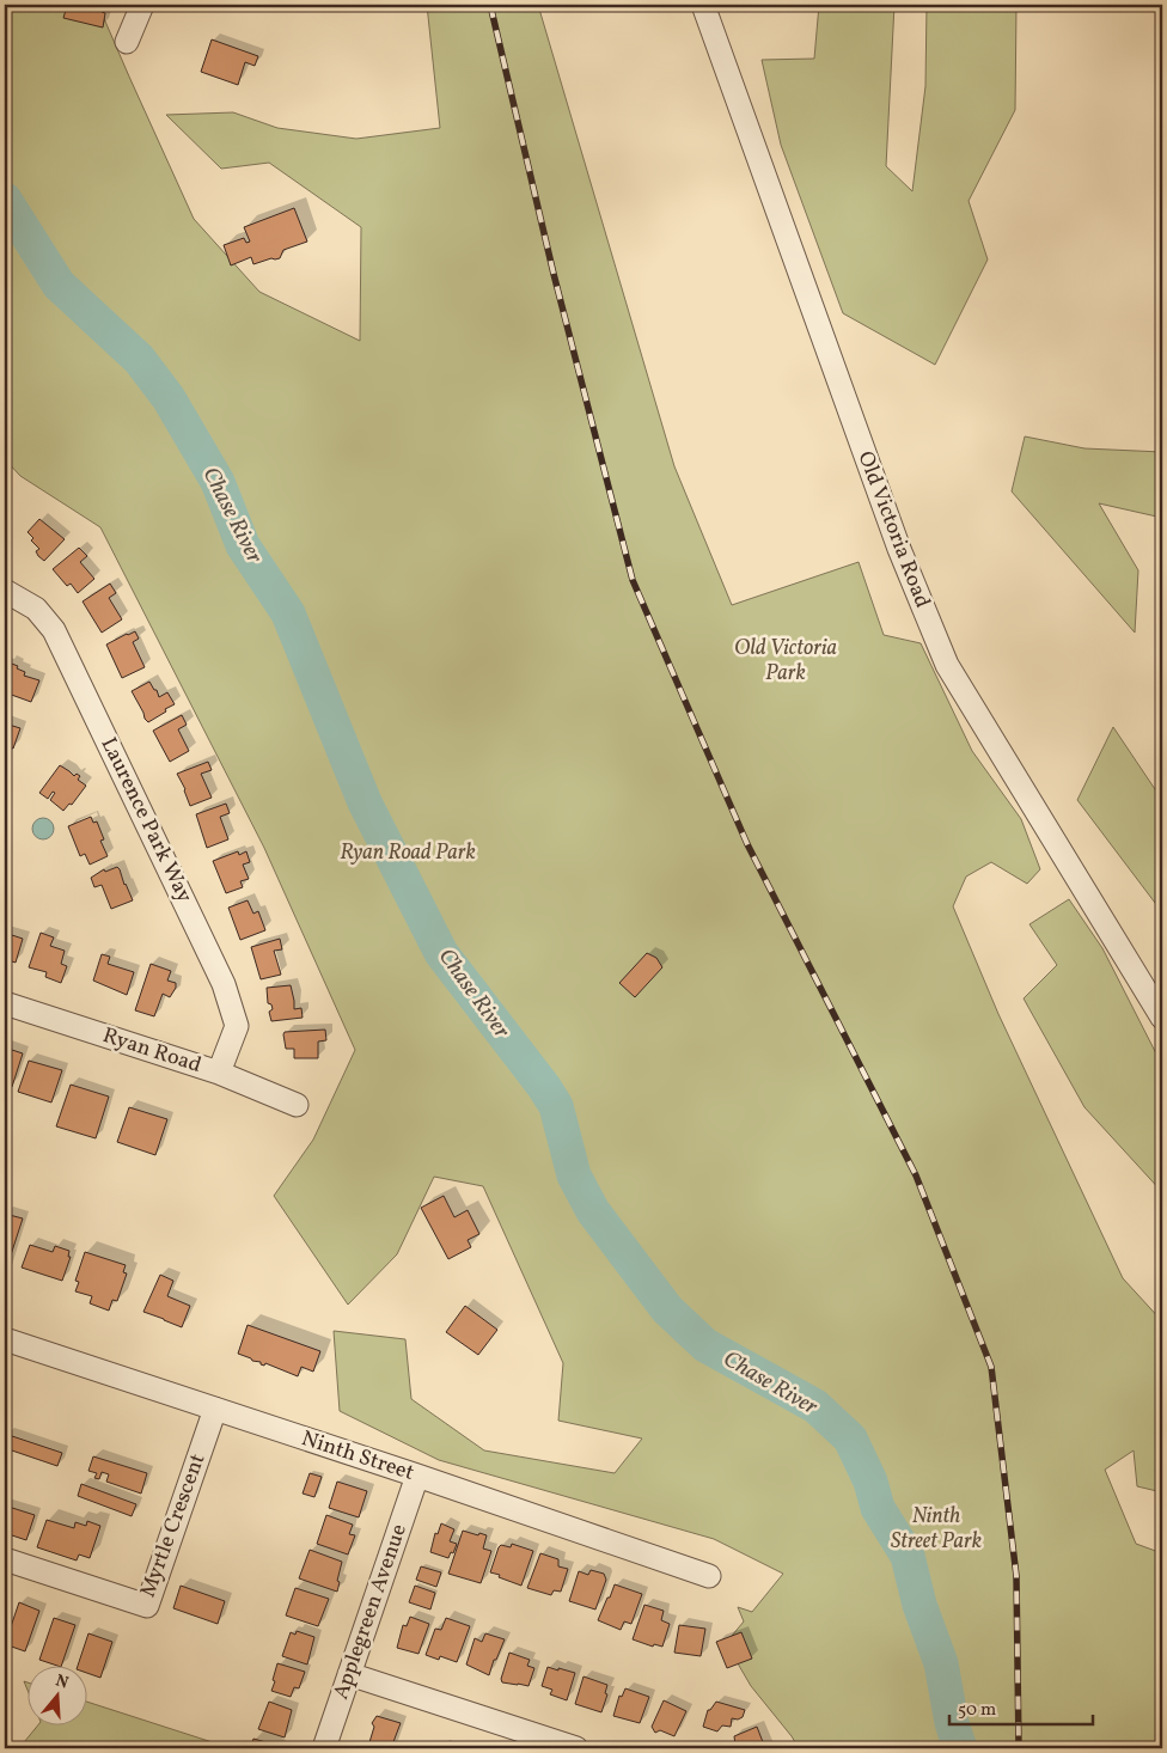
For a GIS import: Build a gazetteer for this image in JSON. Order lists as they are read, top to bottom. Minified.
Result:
{"streets":{"street":["Old Victoria Road","Laurence Park Way","Ryan Road","Ninth Street","Myrtle Crescent","Applegreen Avenue"]},"crossings":[["Laurence Park Way","Ryan Road"],["Ninth Street","Myrtle Crescent"],["Ninth Street","Applegreen Avenue"]],"water":["Chase River"],"parks":["Old Victoria Park","Ryan Road Park","Ninth Street Park"],"scale_bar":"50 m","north":"top"}
